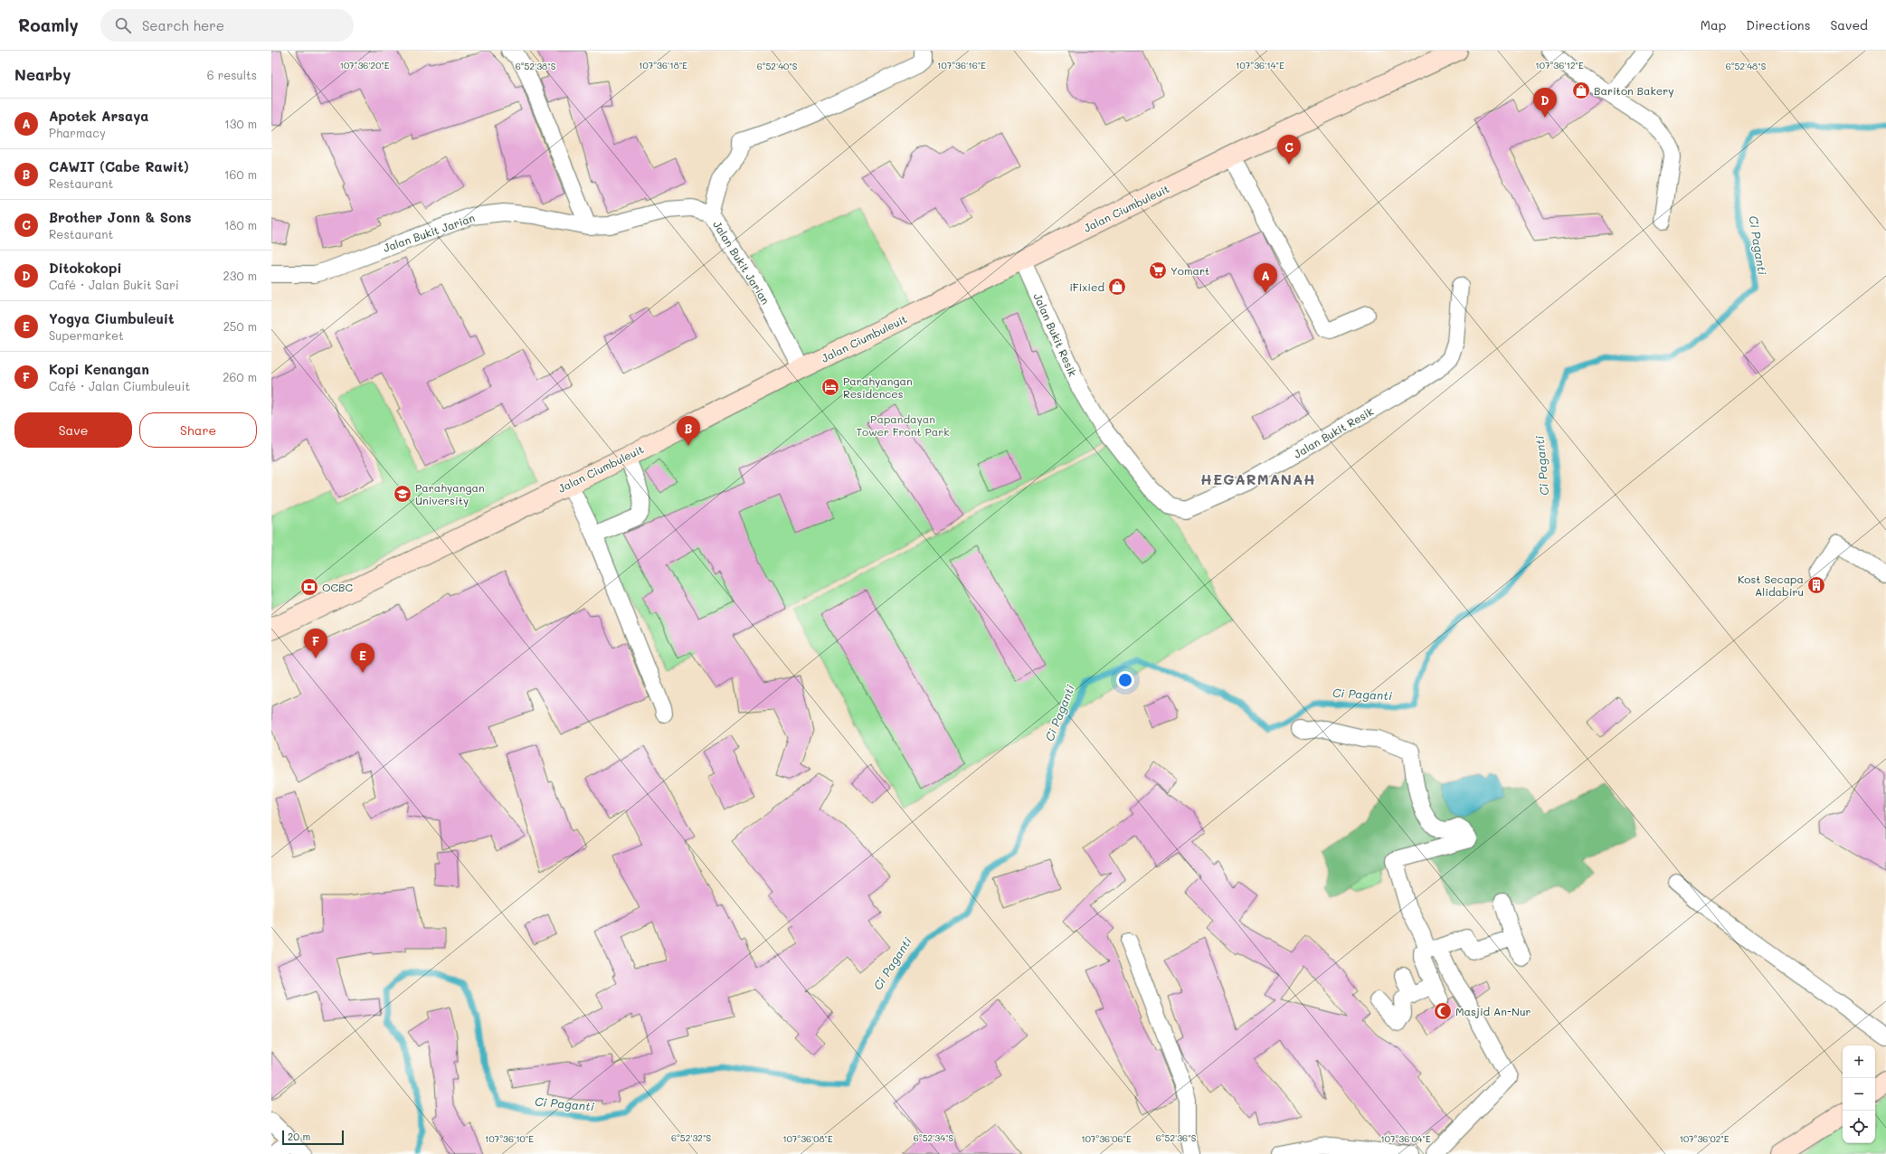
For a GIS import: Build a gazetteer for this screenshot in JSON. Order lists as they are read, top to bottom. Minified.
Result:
{"streets":{"main road":["Jalan Ciumbuleuit"],"street":["Jalan Bukit Jarian","Jalan Bukit Resik"]},"crossings":[["Jalan Ciumbuleuit","Jalan Bukit Jarian"],["Jalan Ciumbuleuit","Jalan Bukit Resik"]],"districts":["HEGARMANAH"],"water":["Ci Paganti"],"parks":["Papandayan Tower Front Park"],"places":{"shop":["Bariton Bakery","iFixied"],"supermarket":["Yomart"],"hotel":["Parahyangan Residences"],"school or university":["Parahyangan University"],"building":["Kost Secapa Alidabiru"],"bank":["OCBC"],"mosque":["Masjid An-Nur"]},"scale_bar":"20 m","page":{"header":"Roamly","search":"Search here","nav":["Map","Directions","Saved"],"heading":["Nearby","6 results"],"pins":["D","C","A","B","F","E"],"list":[{"mark":"A","name":"Apotek Arsaya","note":"Pharmacy","value":"130 m"},{"mark":"B","name":"CAWIT (Cabe Rawit)","note":"Restaurant","value":"160 m"},{"mark":"C","name":"Brother Jonn & Sons","note":"Restaurant","value":"180 m"},{"mark":"D","name":"Ditokokopi","note":"Café · Jalan Bukit Sari","value":"230 m"},{"mark":"E","name":"Yogya Ciumbuleuit","note":"Supermarket","value":"250 m"},{"mark":"F","name":"Kopi Kenangan","note":"Café · Jalan Ciumbuleuit","value":"260 m"}],"buttons":["Save","Share"],"map_buttons":["+","−"],"scale":"20 m"},"coordinates":["107°36'20\"E","107°36'18\"E","107°36'16\"E","107°36'14\"E","107°36'12\"E","6°52'38\"S","6°52'40\"S","6°52'48\"S","6°52'32\"S","6°52'34\"S","6°52'36\"S","107°36'10\"E","107°36'08\"E","107°36'06\"E","107°36'04\"E","107°36'02\"E"]}
